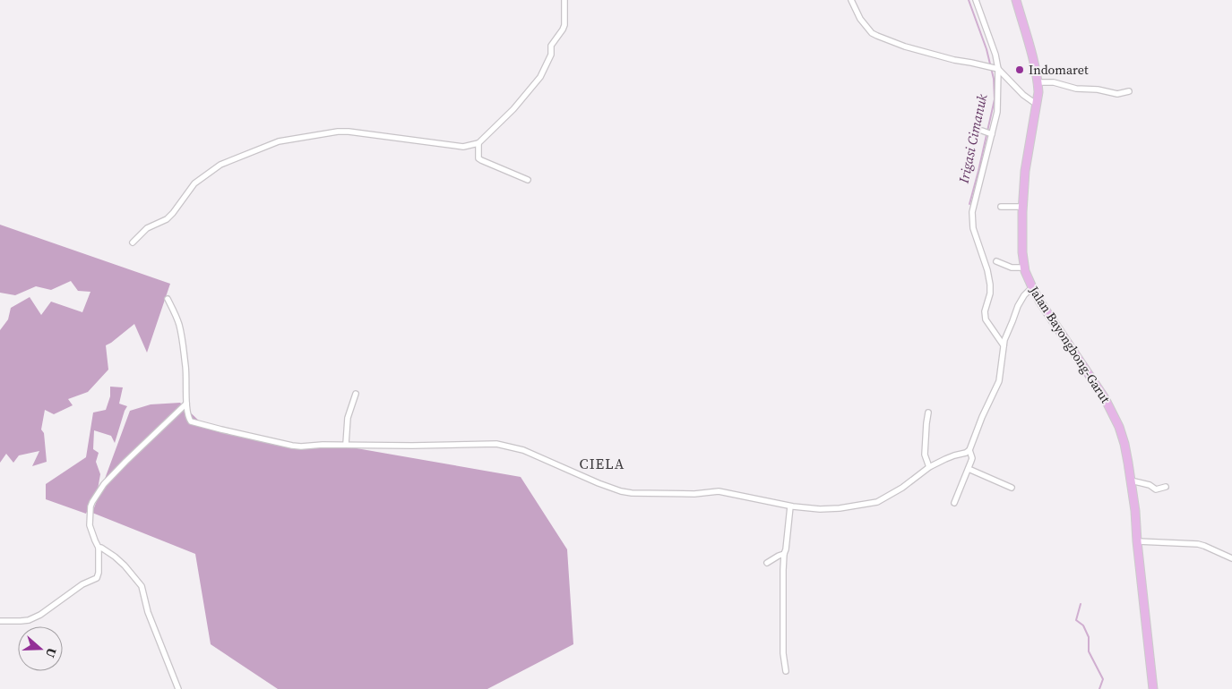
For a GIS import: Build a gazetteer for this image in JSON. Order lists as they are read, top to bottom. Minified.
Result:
{"streets":{"main road":["Jalan Bayongbong-Garut"]},"districts":["CIELA"],"water":["Irigasi Cimanuk"],"places":["Indomaret"],"north":"right"}
